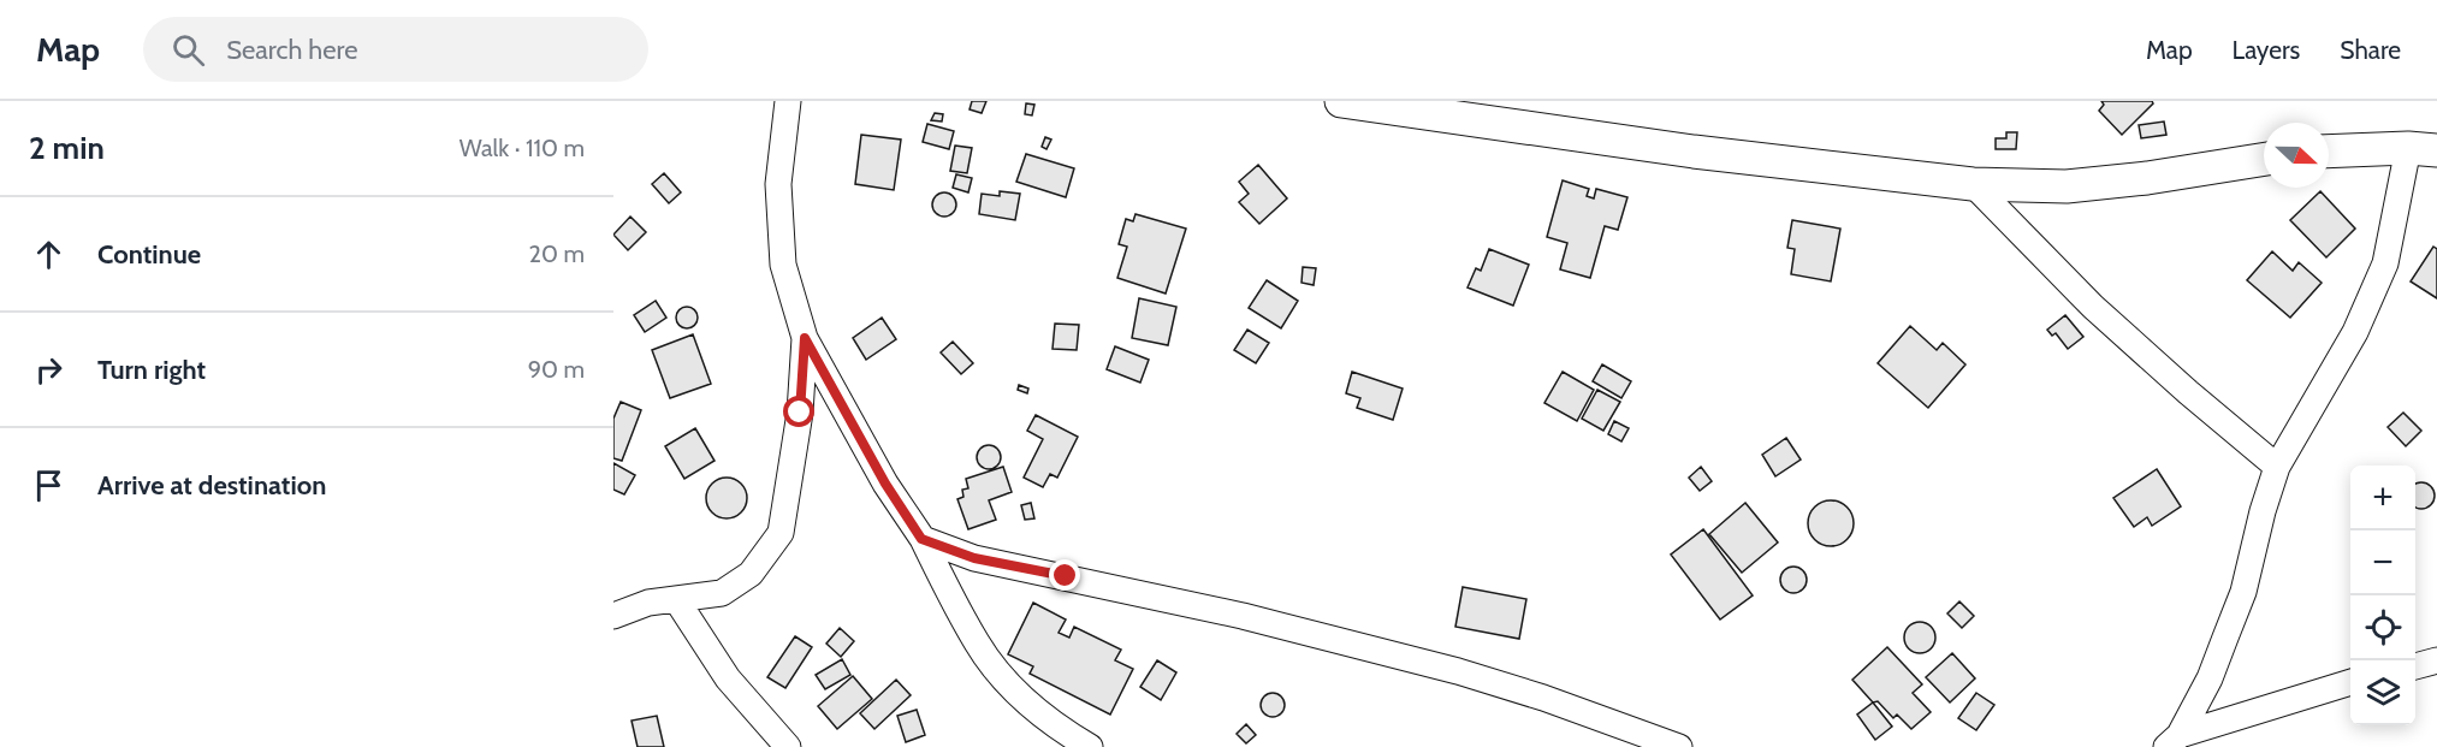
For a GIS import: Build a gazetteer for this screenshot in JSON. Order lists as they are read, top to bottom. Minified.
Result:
{"north":"right","page":{"header":"Map","search":"Search here","nav":["Map","Layers","Share"],"heading":["2 min","Walk · 110 m"],"list":[["Continue","20 m"],["Turn right","90 m"],"Arrive at destination"],"map_buttons":["+","−"]}}
